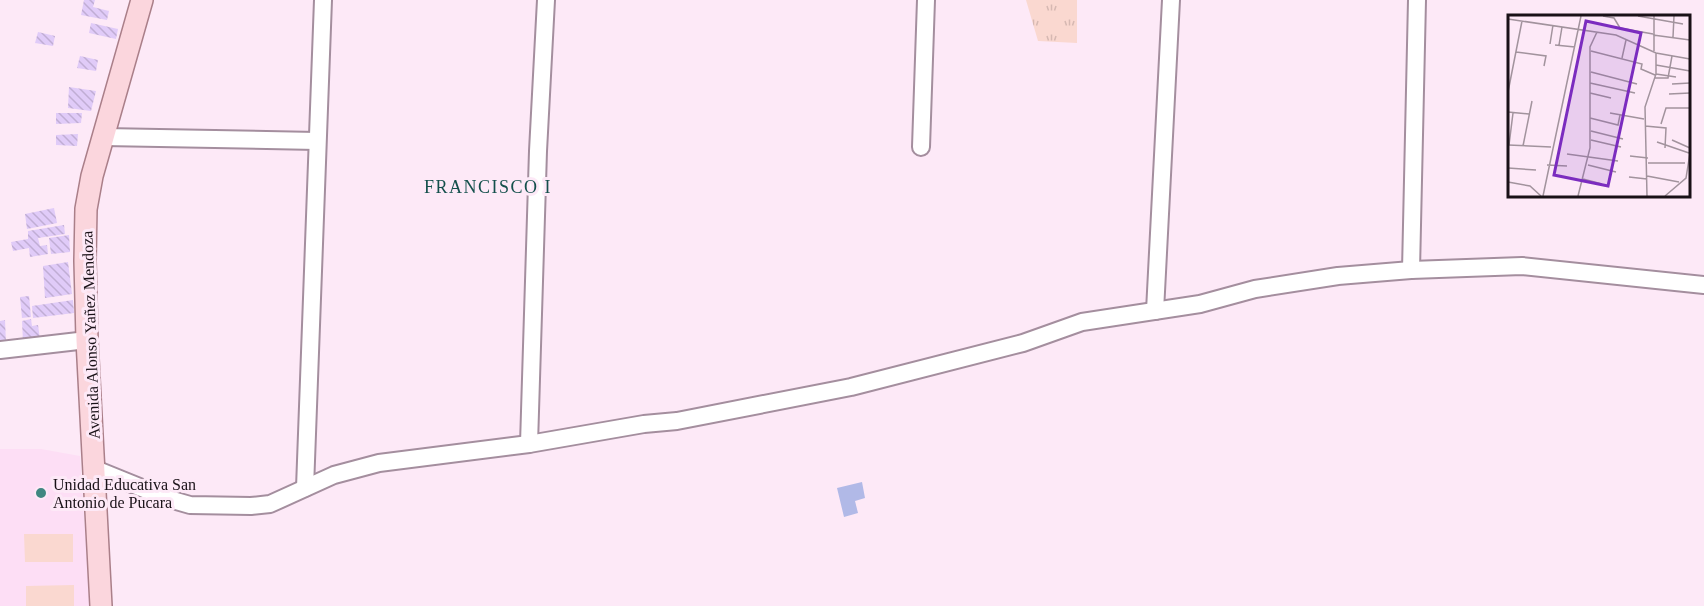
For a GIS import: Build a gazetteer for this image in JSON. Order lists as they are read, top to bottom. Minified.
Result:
{"streets":{"main road":["Avenida Alonso Yañez Mendoza"]},"districts":["FRANCISCO I"],"places":["Unidad Educativa San Antonio de Pucara"]}
